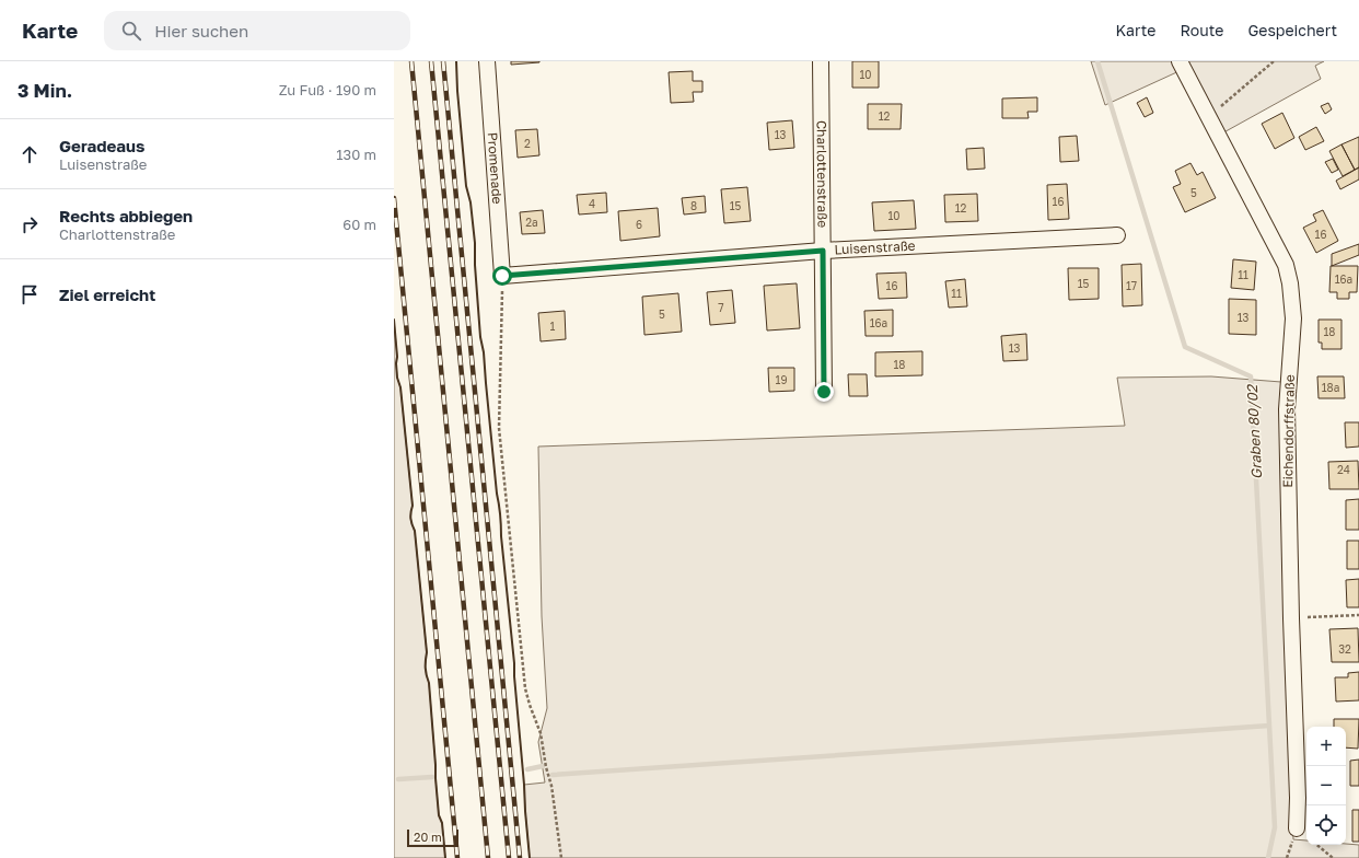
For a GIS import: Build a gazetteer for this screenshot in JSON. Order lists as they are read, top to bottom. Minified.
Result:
{"streets":{"street":["Promenade","Charlottenstraße","Luisenstraße","Eichendorffstraße"]},"crossings":[["Promenade","Luisenstraße"],["Charlottenstraße","Luisenstraße"]],"water":["Graben 80/02"],"house_numbers":["10","12","13","2","5","16","4","8","15","12","10","2a","6","16","11","16a","15","16","17","11","7","5","13","16a","1","18","13","18","19","18a","24","32"],"scale_bar":"20 m","page":{"header":"Karte","search":"Hier suchen","nav":["Karte","Route","Gespeichert"],"heading":["3 Min.","Zu Fuß · 190 m"],"list":[["Geradeaus","Luisenstraße","130 m"],["Rechts abbiegen","Charlottenstraße","60 m"],"Ziel erreicht"],"map_buttons":["+","−"],"scale":"20 m"}}
